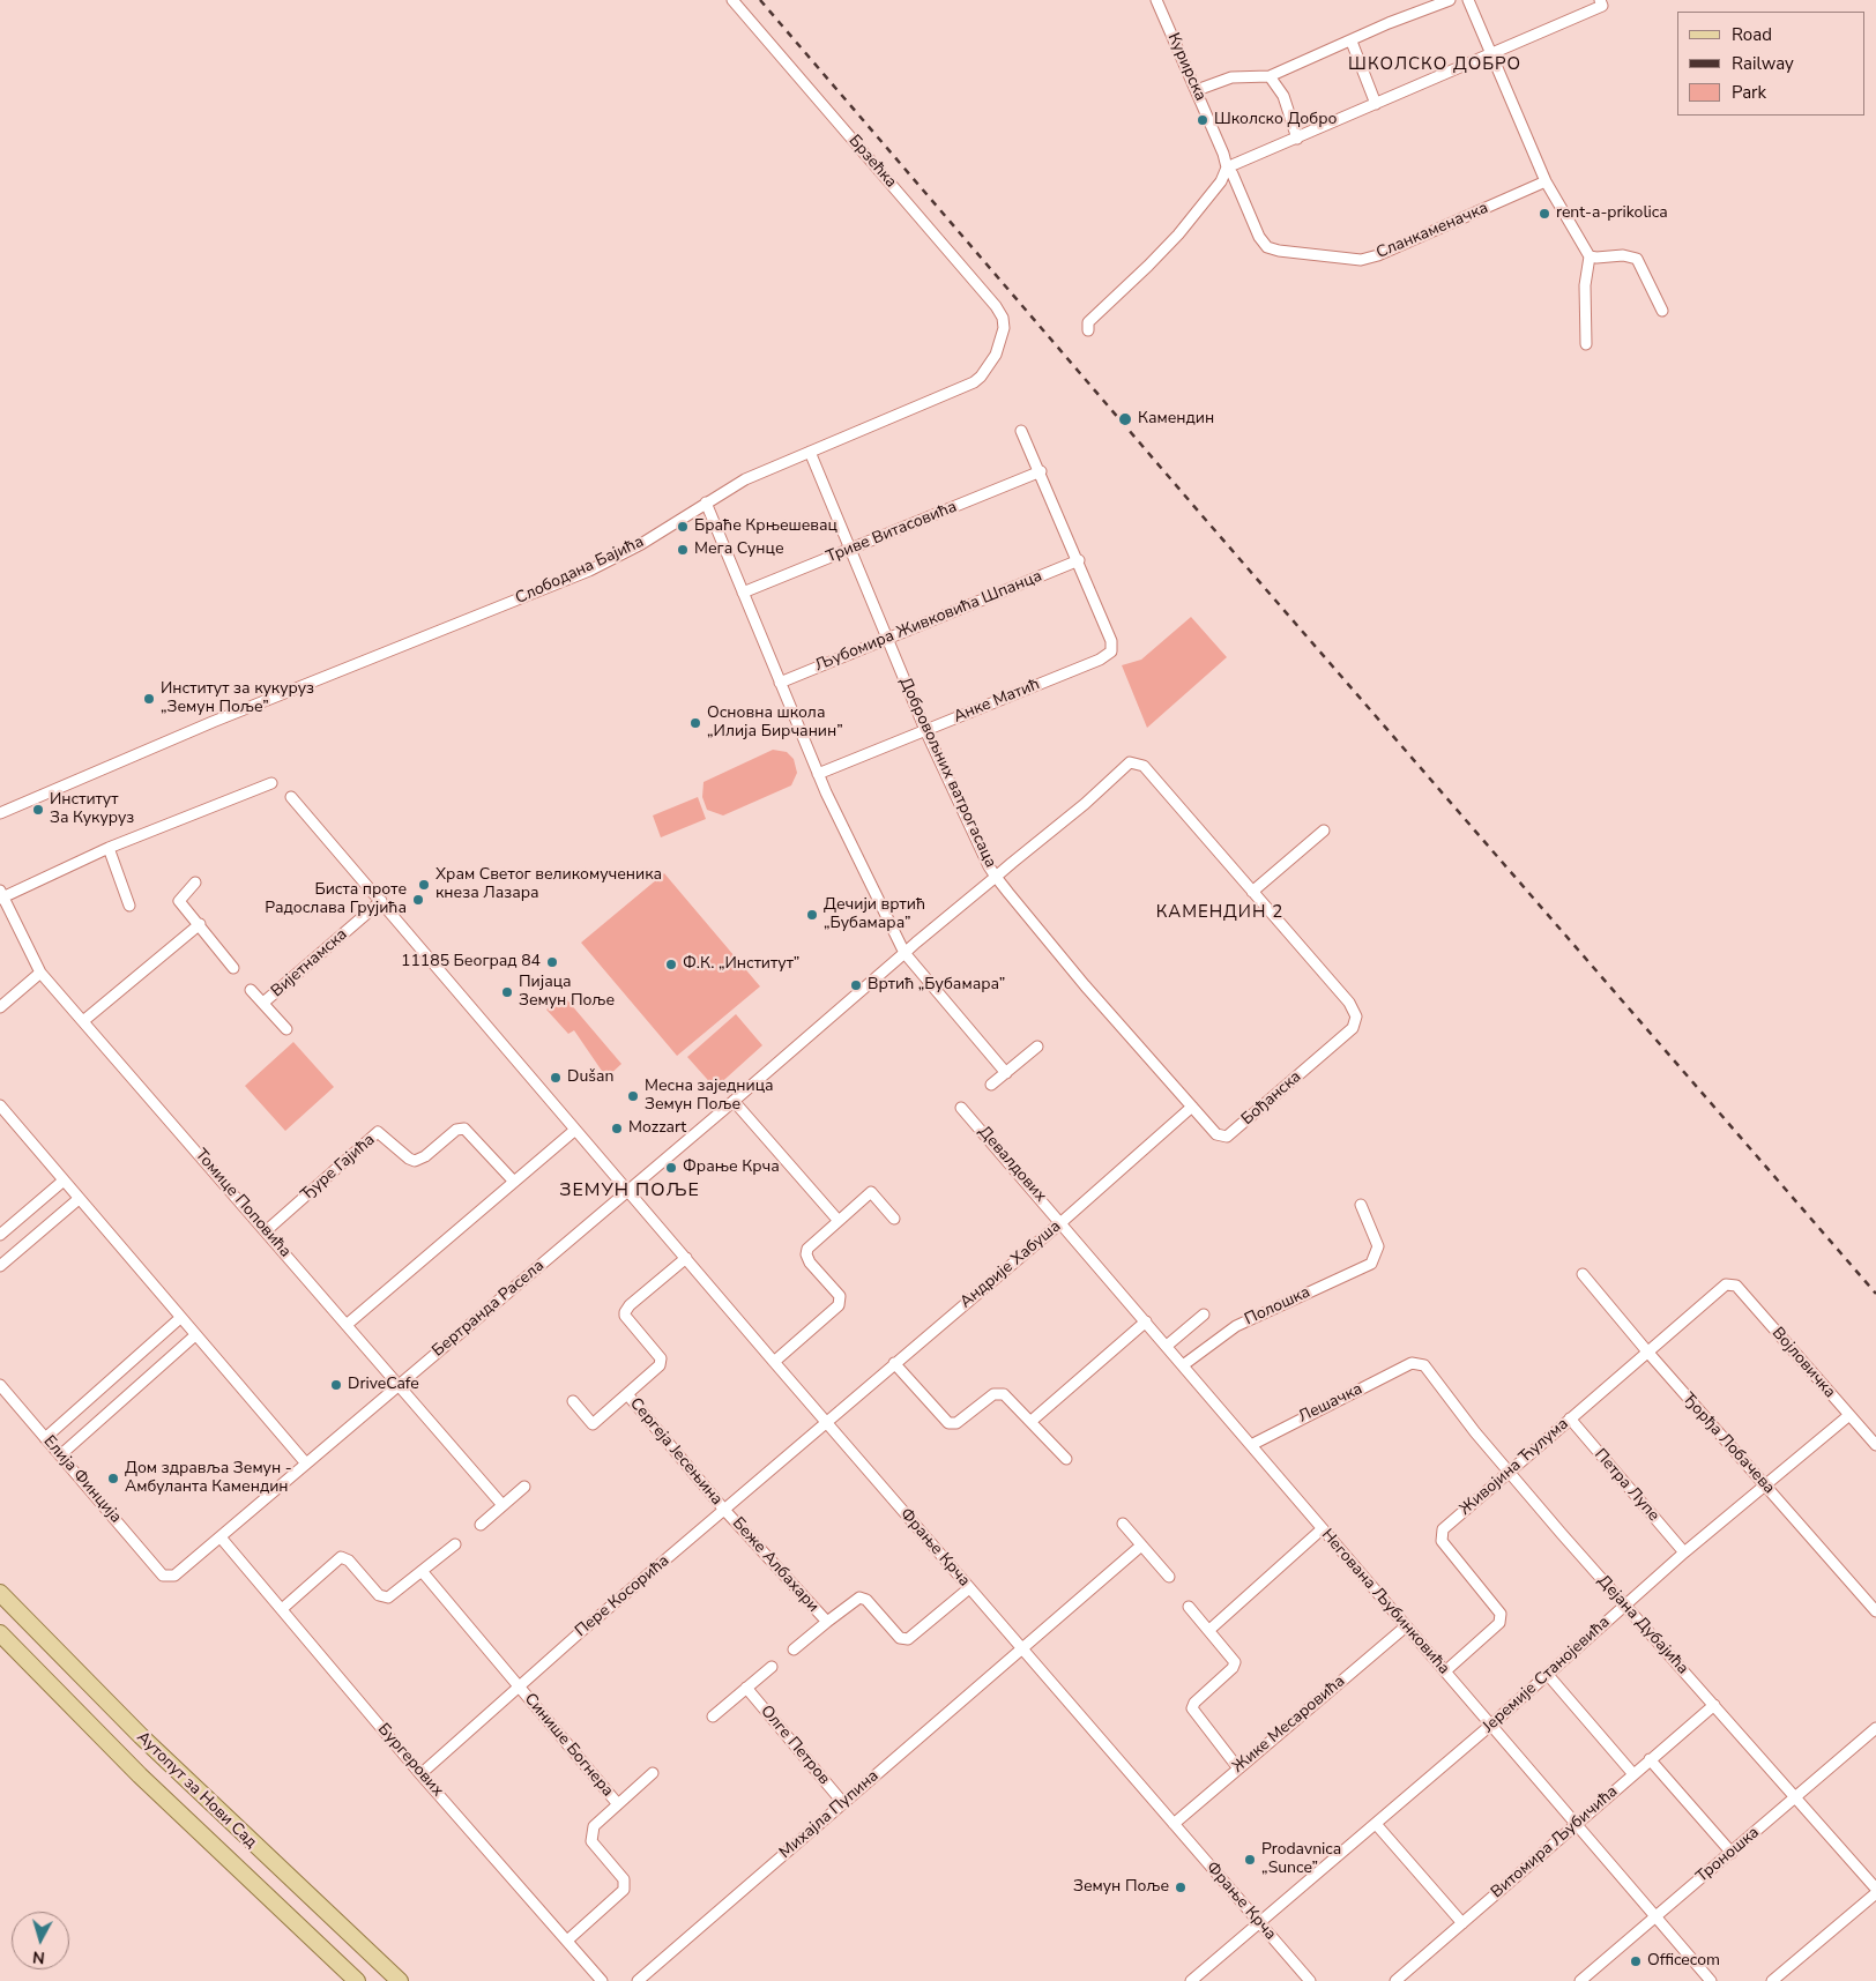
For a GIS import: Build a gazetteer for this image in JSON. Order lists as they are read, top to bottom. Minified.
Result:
{"streets":{"main road":["Аутопут за Нови Сад"],"street":["Курирска","Брзећка","Сланкаменачка","Триве Витасовића","Слободана Бајића","Љубомира Живковића Шпанца","Анке Матић","Добровољних ватрогасаца","Вијетнамска","Бођанска","Девалдових","Ђуре Гајића","Томице Поповића","Андрије Хабуша","Полошка","Бертранда Расела","Војловичка","Лешачка","Ђорђа Лобачева","Сергеја Јесењина","Живојина Ћулума","Елија Финција","Петра Лупе","Фрање Крча","Беже Албахари","Пере Косорића","Негована Љубинковића","Дејана Дубајића","Јеремије Станојевића","Жике Месаровића","Синише Богнера","Олге Петров","Бургерових","Михајла Пупина","Витомира Љубичића","Троношка"]},"crossings":[["Курирска","Сланкаменачка"],["Брзећка","Слободана Бајића"],["Триве Витасовића","Добровољних ватрогасаца"],["Слободана Бајића","Добровољних ватрогасаца"],["Љубомира Живковића Шпанца","Анке Матић"],["Љубомира Живковића Шпанца","Добровољних ватрогасаца"],["Анке Матић","Добровољних ватрогасаца"],["Добровољних ватрогасаца","Бођанска"],["Добровољних ватрогасаца","Андрије Хабуша"],["Добровољних ватрогасаца","Бертранда Расела"],["Вијетнамска","Фрање Крча"],["Бођанска","Андрије Хабуша"],["Бођанска","Бертранда Расела"],["Девалдових","Андрије Хабуша"],["Девалдових","Негована Љубинковића"],["Ђуре Гајића","Томице Поповића"],["Томице Поповића","Бертранда Расела"],["Андрије Хабуша","Фрање Крча"],["Андрије Хабуша","Пере Косорића"],["Андрије Хабуша","Негована Љубинковића"],["Полошка","Негована Љубинковића"],["Бертранда Расела","Елија Финција"],["Бертранда Расела","Фрање Крча"],["Бертранда Расела","Бургерових"],["Војловичка","Живојина Ћулума"],["Војловичка","Јеремије Станојевића"],["Лешачка","Негована Љубинковића"],["Лешачка","Дејана Дубајића"],["Ђорђа Лобачева","Живојина Ћулума"],["Ђорђа Лобачева","Јеремије Станојевића"],["Сергеја Јесењина","Фрање Крча"],["Сергеја Јесењина","Беже Албахари"],["Сергеја Јесењина","Пере Косорића"],["Живојина Ћулума","Петра Лупе"],["Живојина Ћулума","Негована Љубинковића"],["Живојина Ћулума","Дејана Дубајића"],["Петра Лупе","Јеремије Станојевића"],["Фрање Крча","Беже Албахари"],["Фрање Крча","Пере Косорића"],["Фрање Крча","Јеремије Станојевића"],["Фрање Крча","Жике Месаровића"],["Фрање Крча","Михајла Пупина"],["Беже Албахари","Пере Косорића"],["Пере Косорића","Синише Богнера"],["Пере Косорића","Бургерових"],["Негована Љубинковића","Јеремије Станојевића"],["Негована Љубинковића","Жике Месаровића"],["Негована Љубинковића","Витомира Љубичића"],["Негована Љубинковића","Троношка"],["Дејана Дубајића","Јеремије Станојевића"],["Дејана Дубајића","Витомира Љубичића"],["Дејана Дубајића","Троношка"],["Синише Богнера","Бургерових"],["Олге Петров","Михајла Пупина"]],"districts":["ШКОЛСКО ДОБРО","КАМЕНДИН 2","ЗЕМУН ПОЉЕ"],"places":["Школско Добро","rent-a-prikolica","Камендин","Браће Крњешевац","Мега Сунце","Институт за кукуруз „Земун Поље”","Основна школа „Илија Бирчанин”","Институт За Кукуруз","Храм Светог великомученика кнеза Лазара","Биста проте Радослава Грујића","Дечији вртић „Бубамара”","11185 Београд 84","Ф.К. „Институт”","Вртић „Бубамара”","Пијаца Земун Поље","Dušan","Месна заједница Земун Поље","Mozzart","Фрање Крча","DriveCafe","Дом здравља Земун - Амбуланта Камендин","Prodavnica „Sunce”","Земун Поље","Officecom"],"legend":["Road","Railway","Park"],"north":"bottom"}
